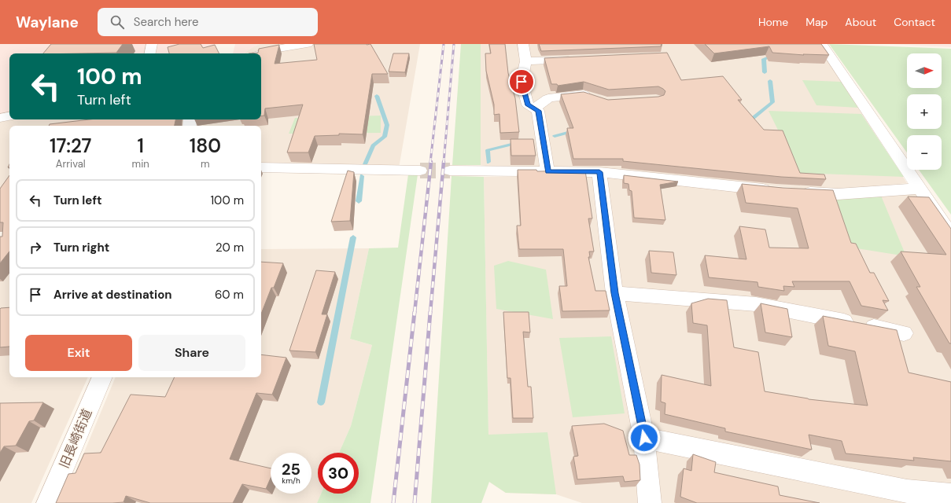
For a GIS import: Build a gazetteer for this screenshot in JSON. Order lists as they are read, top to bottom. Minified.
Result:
{"streets":{"street":["旧長崎街道"]},"north":"right","page":{"header":"Waylane","search":"Search here","nav":["Home","Map","About","Contact"],"map_buttons":["+","−"],"turn":["100 m","Turn left"],"eta":["17:27","Arrival","1","min","180","m"],"list":[{"name":"Turn left","value":"100 m"},{"name":"Turn right","value":"20 m"},{"name":"Arrive at destination","value":"60 m"}],"buttons":["Exit","Share"],"speed":"25 km/h","limit":"30"}}
